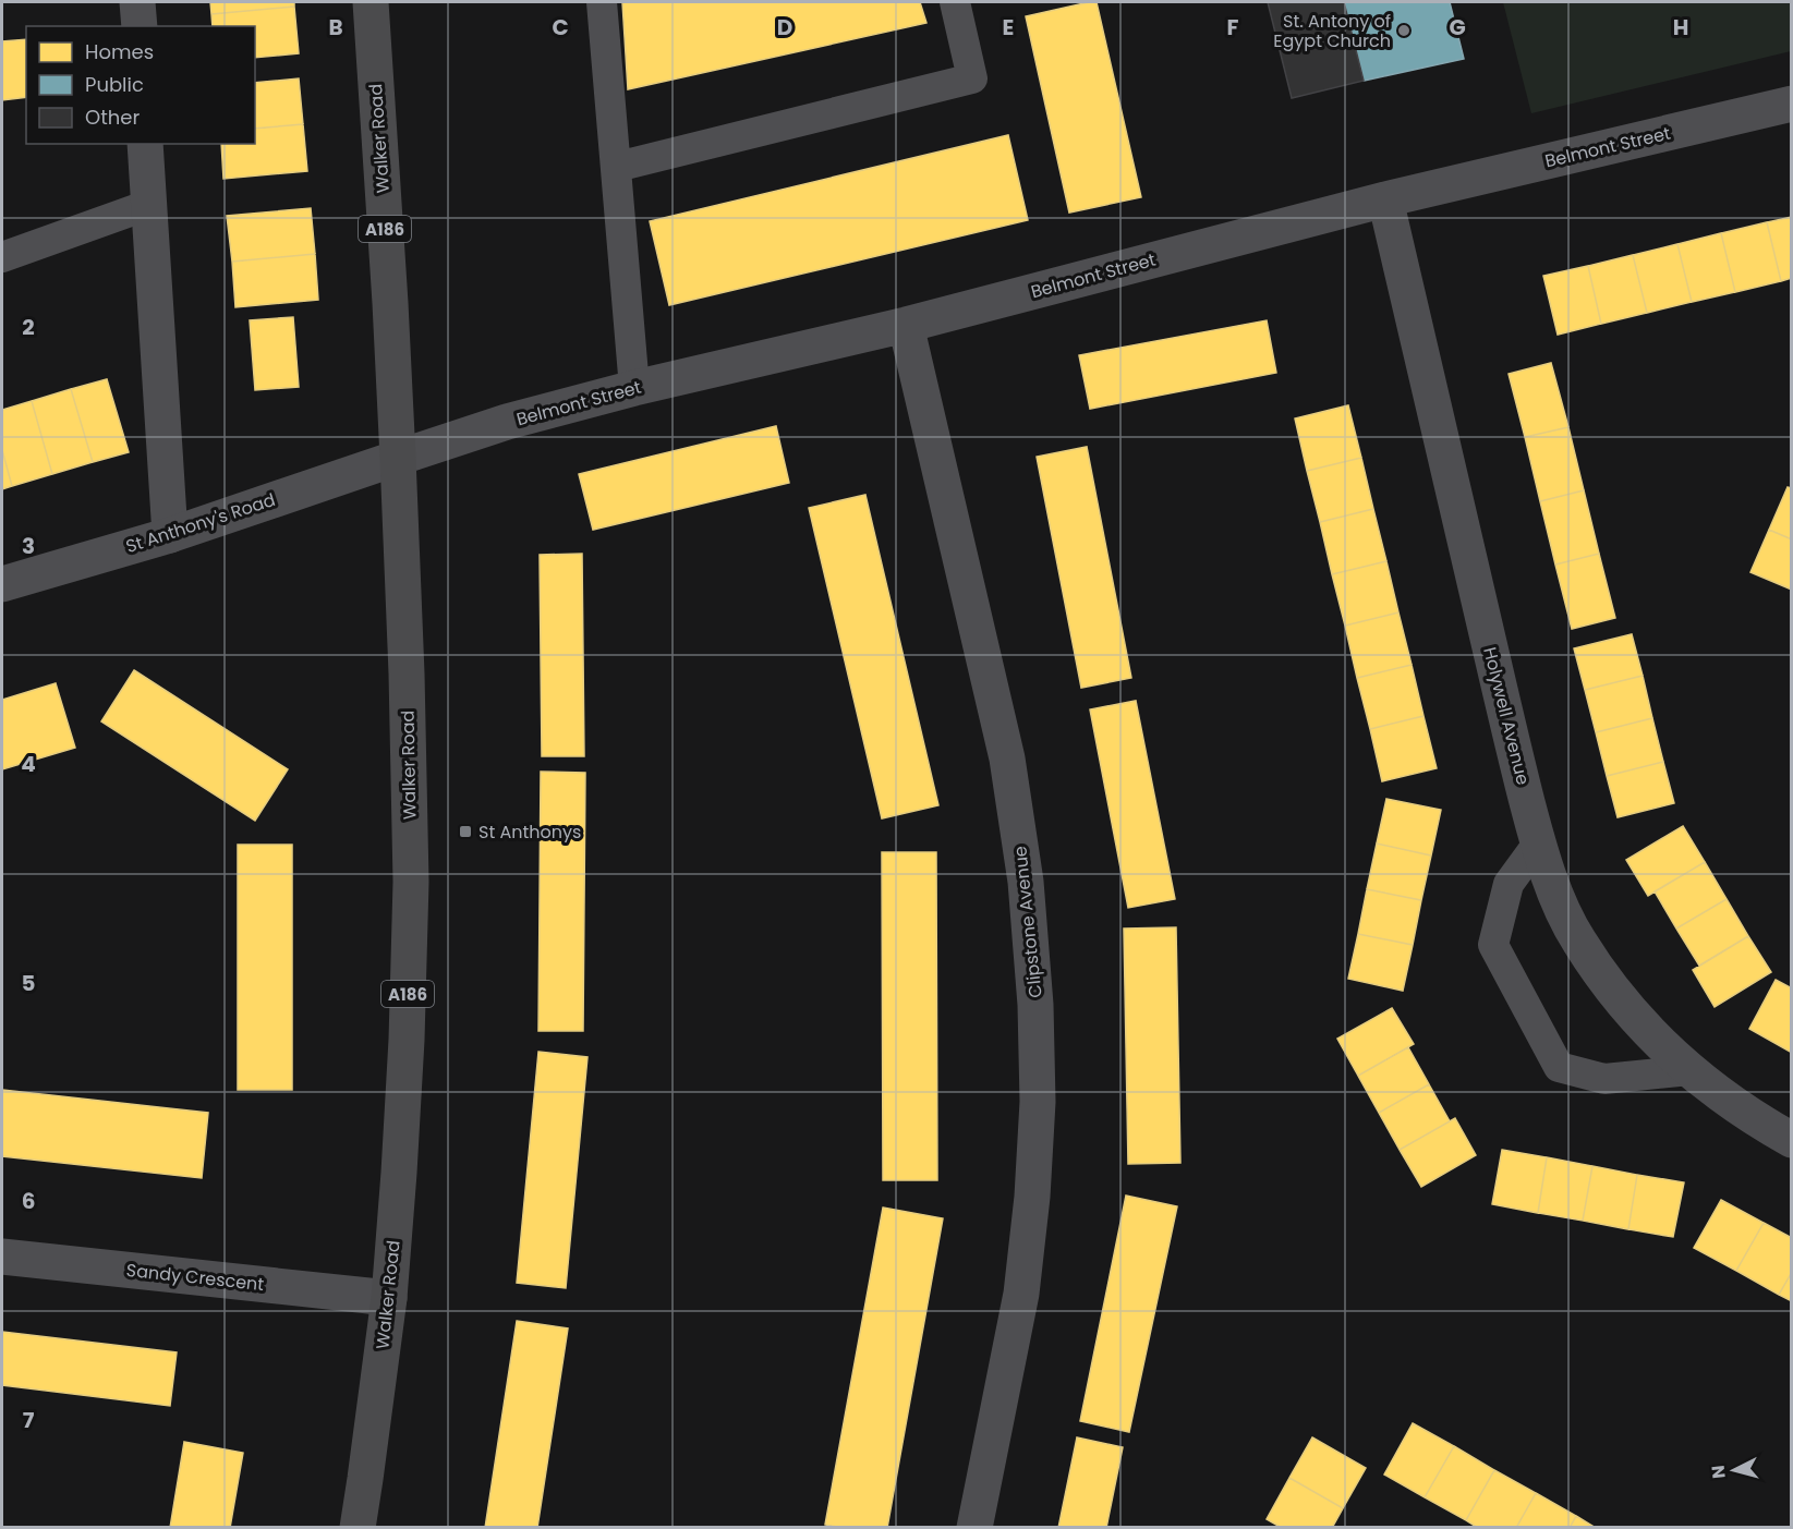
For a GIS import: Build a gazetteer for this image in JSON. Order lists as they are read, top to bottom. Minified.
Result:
{"streets":{"main road":["Walker Road","A186"],"street":["Belmont Street","St Anthony's Road","Holywell Avenue","Clipstone Avenue","Sandy Crescent"]},"crossings":[["Walker Road","Belmont Street"],["Walker Road","St Anthony's Road"],["Walker Road","Sandy Crescent"],["Belmont Street","St Anthony's Road"],["Belmont Street","Holywell Avenue"],["Belmont Street","Clipstone Avenue"]],"places":{"other":["St. Antony of Egypt Church"],"transit":["St Anthonys"]},"legend":["Homes","Public","Other"],"north":"left","grid":{"columns":["B","C","D","E","F","G","H"],"rows":["2","3","4","5","6","7"]}}
